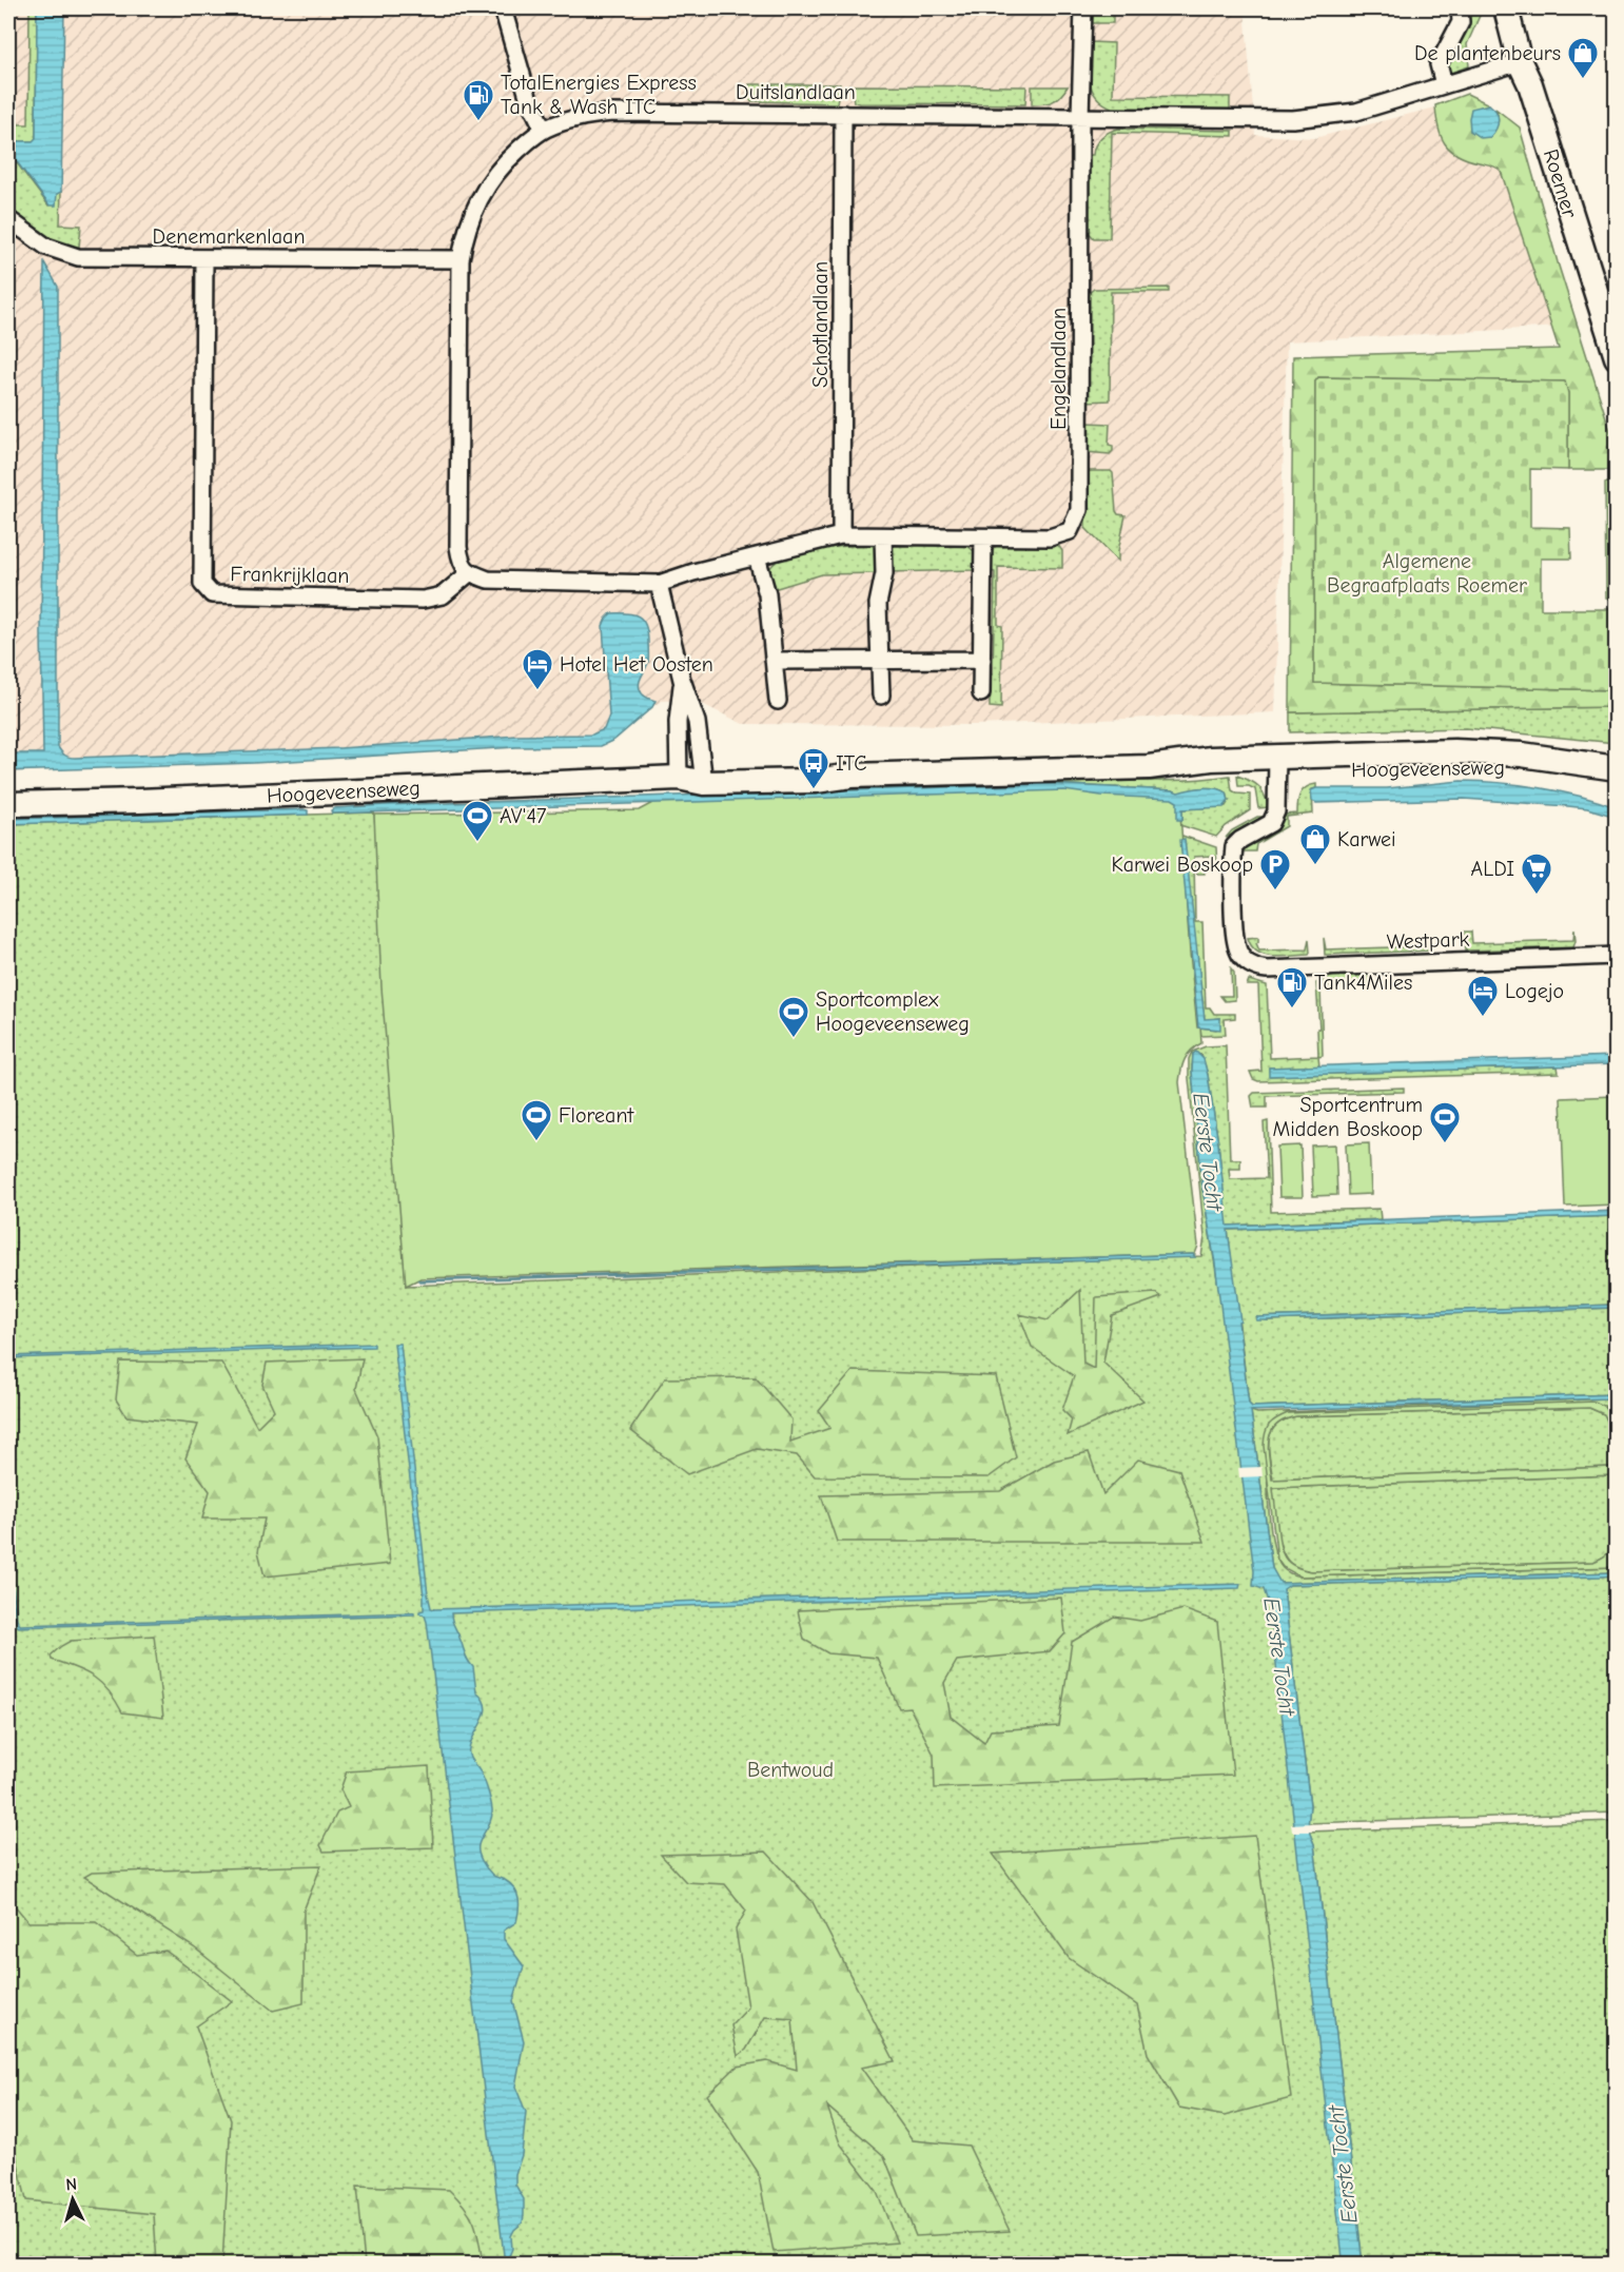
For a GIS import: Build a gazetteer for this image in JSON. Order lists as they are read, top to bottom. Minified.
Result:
{"streets":{"main road":["Roemer","Hoogeveenseweg"],"street":["Duitslandlaan","Denemarkenlaan","Schotlandlaan","Engelandlaan","Frankrijklaan","Westpark"]},"crossings":[["Duitslandlaan","Roemer"],["Duitslandlaan","Denemarkenlaan"],["Duitslandlaan","Schotlandlaan"],["Duitslandlaan","Engelandlaan"],["Duitslandlaan","Frankrijklaan"],["Denemarkenlaan","Frankrijklaan"],["Schotlandlaan","Engelandlaan"],["Hoogeveenseweg","Westpark"]],"water":["Eerste Tocht"],"parks":["Algemene Begraafplaats Roemer","Bentwoud"],"places":{"shop":["De plantenbeurs","Karwei"],"fuel station":["TotalEnergies Express Tank & Wash ITC","Tank4Miles"],"hotel":["Hotel Het Oosten","Logejo"],"bus stop":["ITC"],"sports":["AV'47","Sportcomplex Hoogeveenseweg","Floreant","Sportcentrum Midden Boskoop"],"parking":["Karwei Boskoop"],"supermarket":["ALDI"]},"north":"top"}
